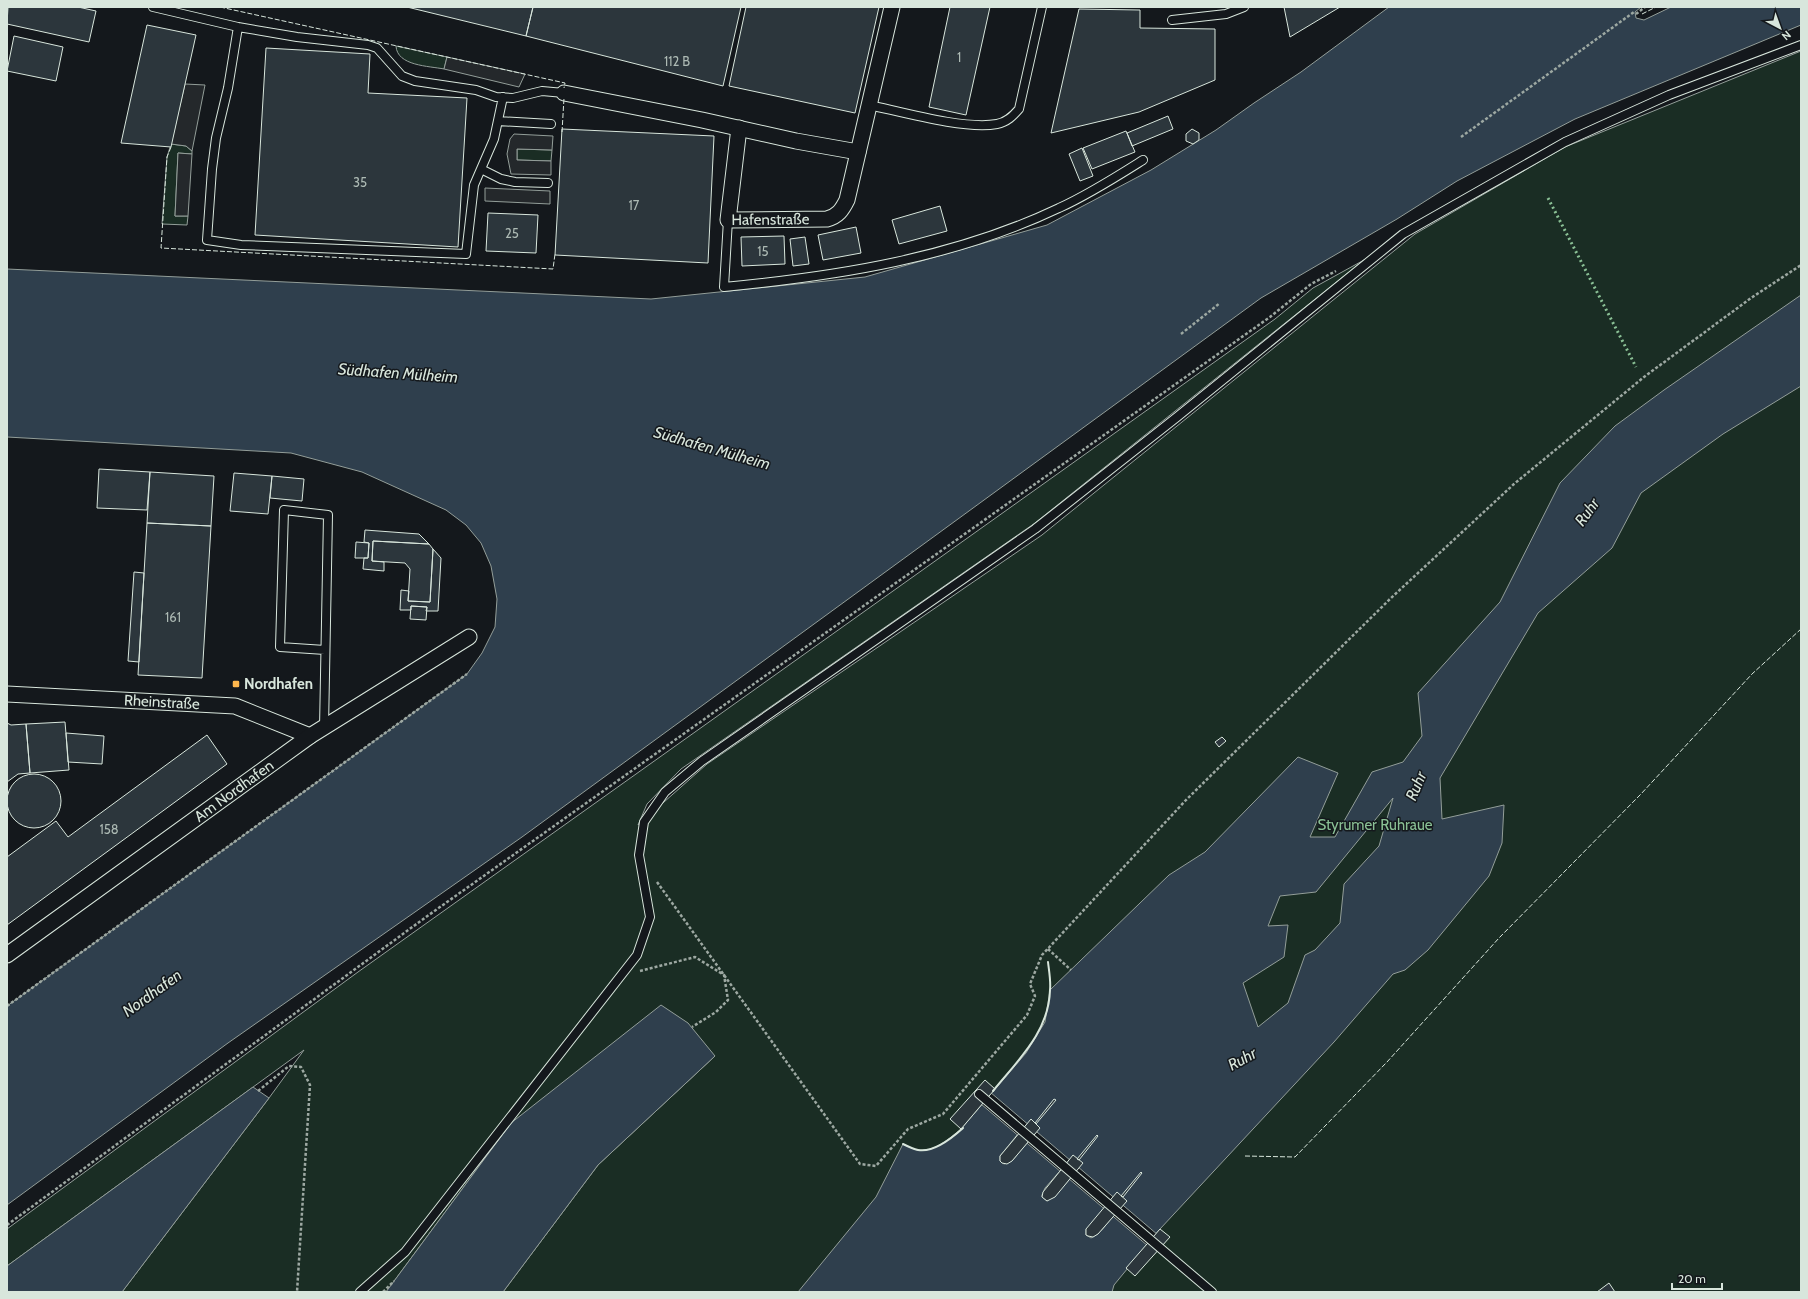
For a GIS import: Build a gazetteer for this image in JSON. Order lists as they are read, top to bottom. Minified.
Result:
{"streets":{"street":["Hafenstraße","Rheinstraße","Am Nordhafen"]},"crossings":[["Rheinstraße","Am Nordhafen"]],"water":["Südhafen Mülheim","Ruhr","Nordhafen"],"parks":["Styrumer Ruhraue"],"places":{"transit":["Nordhafen"]},"house_numbers":["1","112 B","35","17","25","15","161","158"],"scale_bar":"20 m","north":"bottom right"}
